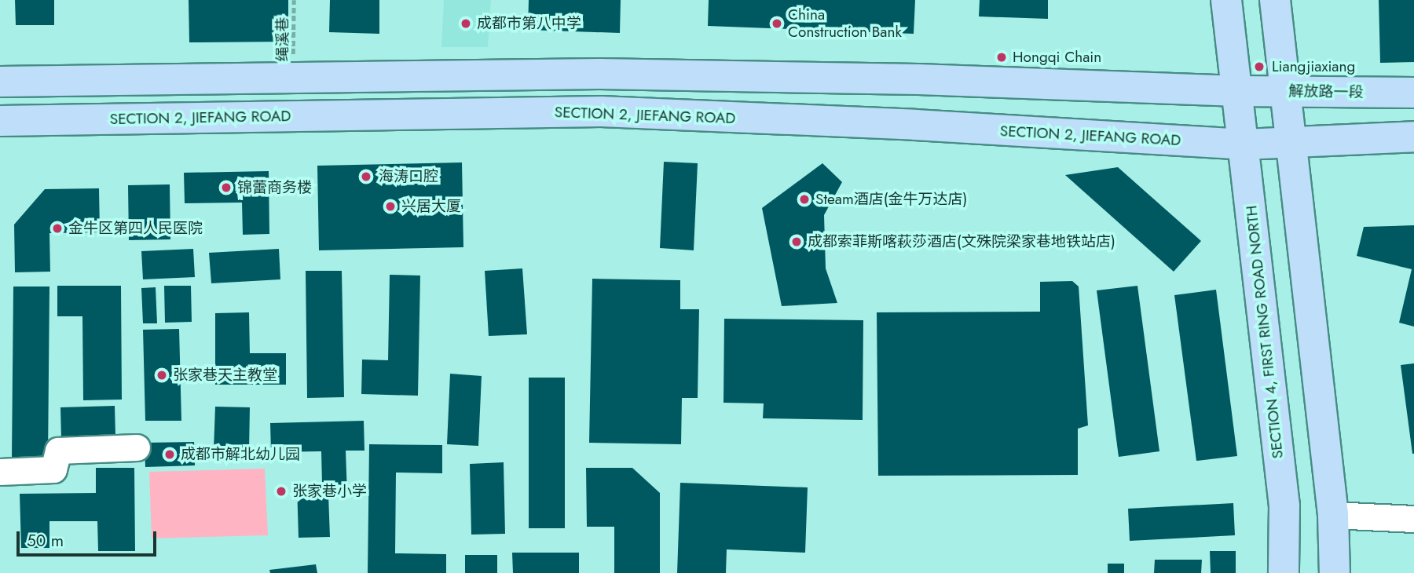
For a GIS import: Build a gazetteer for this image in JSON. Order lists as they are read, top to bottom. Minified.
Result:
{"streets":{"main road":["解放路一段","SECTION 2, JIEFANG ROAD","SECTION 4, FIRST RING ROAD NORTH"],"path":["绳溪巷"]},"crossings":[["解放路一段","SECTION 4, FIRST RING ROAD NORTH"],["SECTION 2, JIEFANG ROAD","SECTION 4, FIRST RING ROAD NORTH"]],"places":["成都市第八中学","China Construction Bank","Hongqi Chain","Liangjiaxiang","海涛口腔","锦蕾商务楼","Steam酒店(金牛万达店)","兴居大厦","金牛区第四人民医院","成都索菲斯喀萩莎酒店(文殊院梁家巷地铁站店)","张家巷天主教堂","成都市解北幼儿园","张家巷小学"],"scale_bar":"50 m"}
